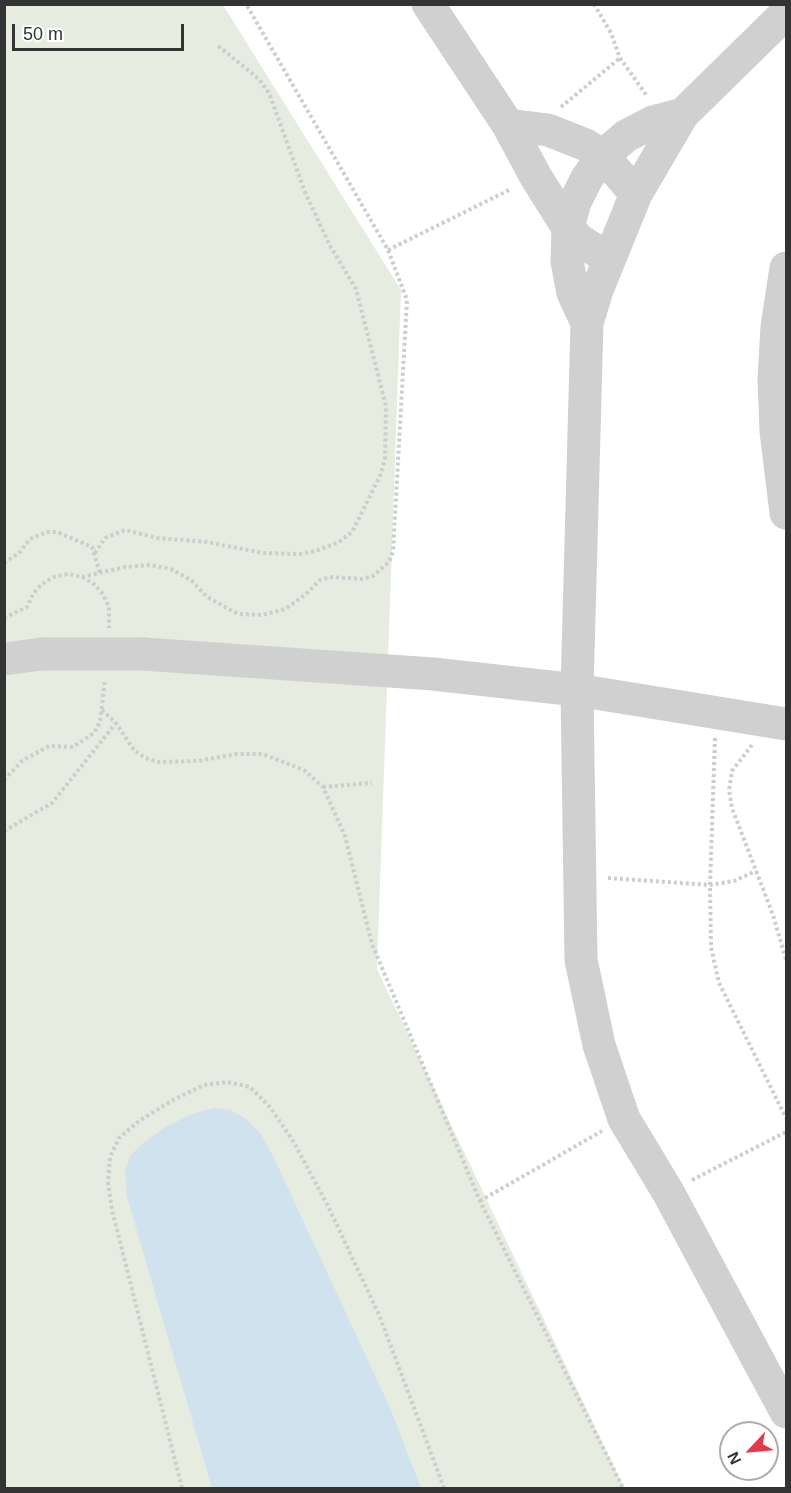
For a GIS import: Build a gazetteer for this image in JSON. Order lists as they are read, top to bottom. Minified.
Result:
{"scale_bar":"50 m","north":"bottom left"}
